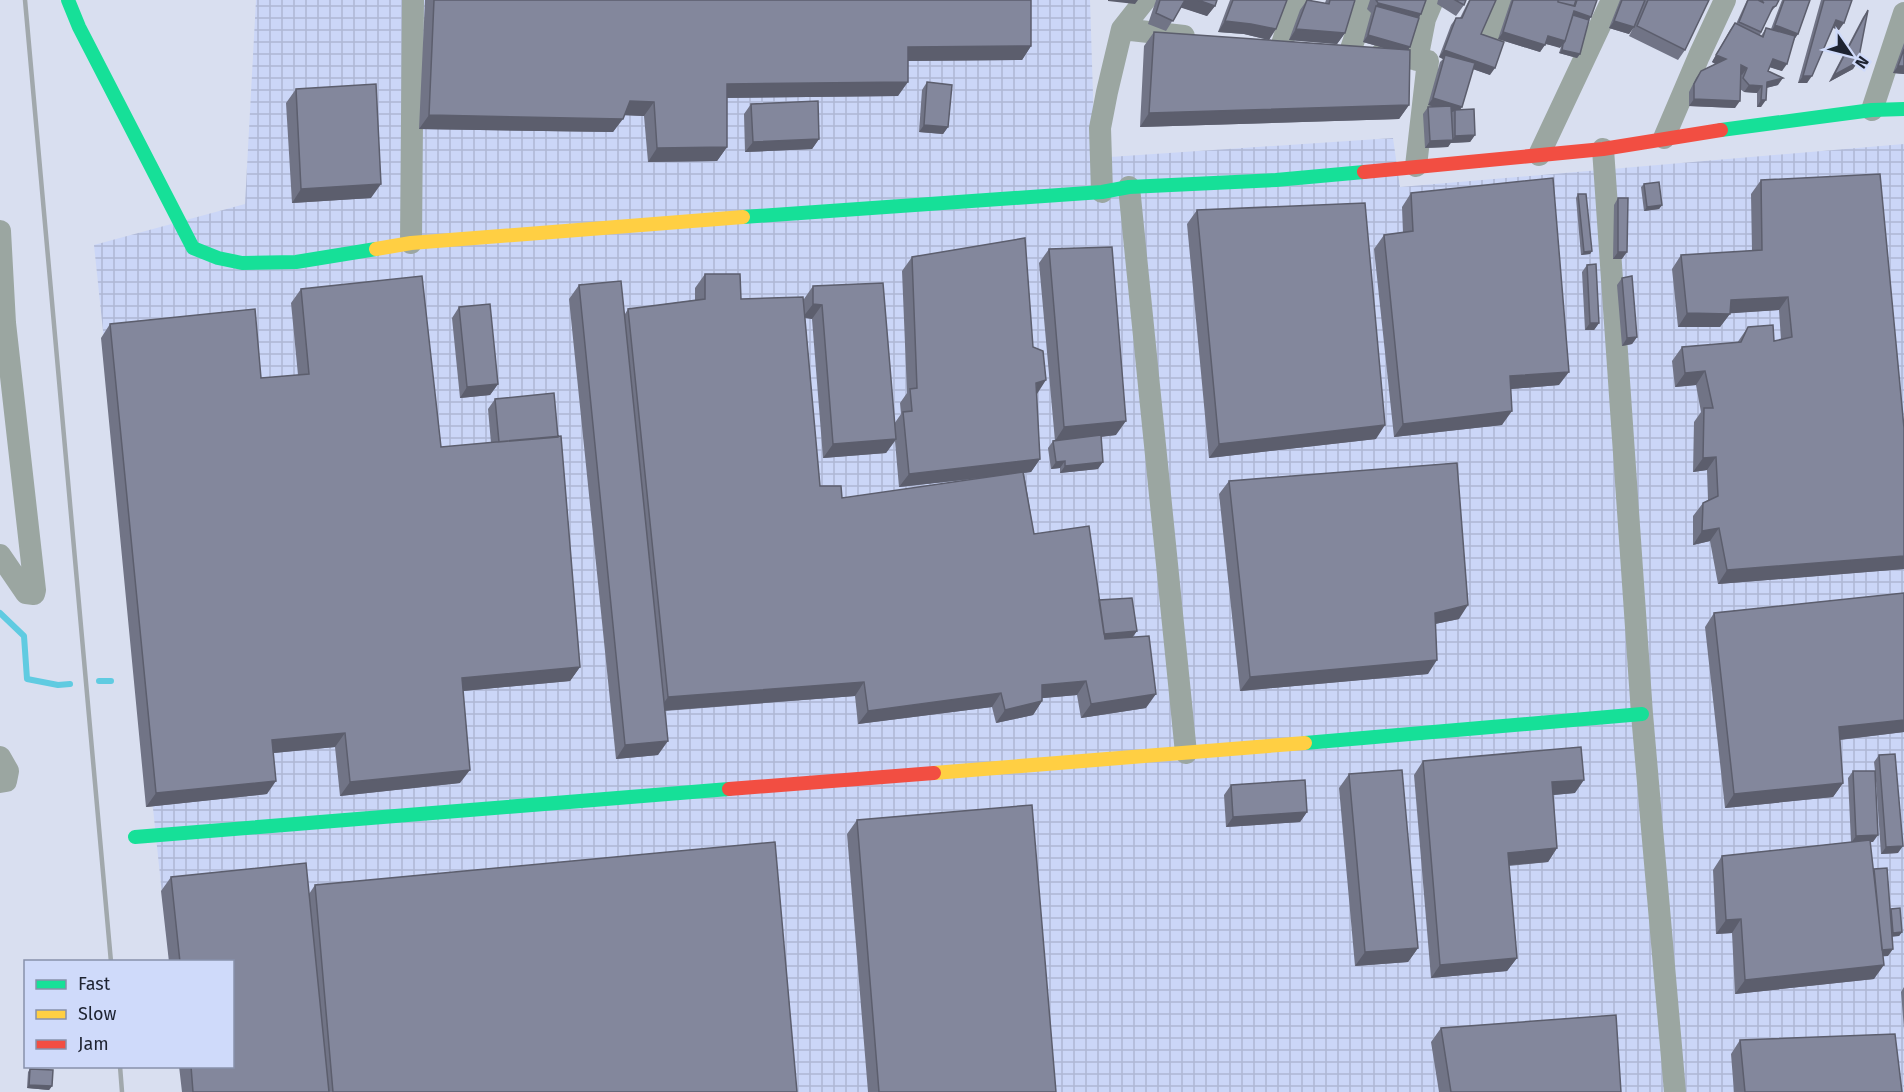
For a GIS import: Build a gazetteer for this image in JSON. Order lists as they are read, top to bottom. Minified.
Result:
{"legend":["Fast","Slow","Jam"],"north":"bottom right"}
